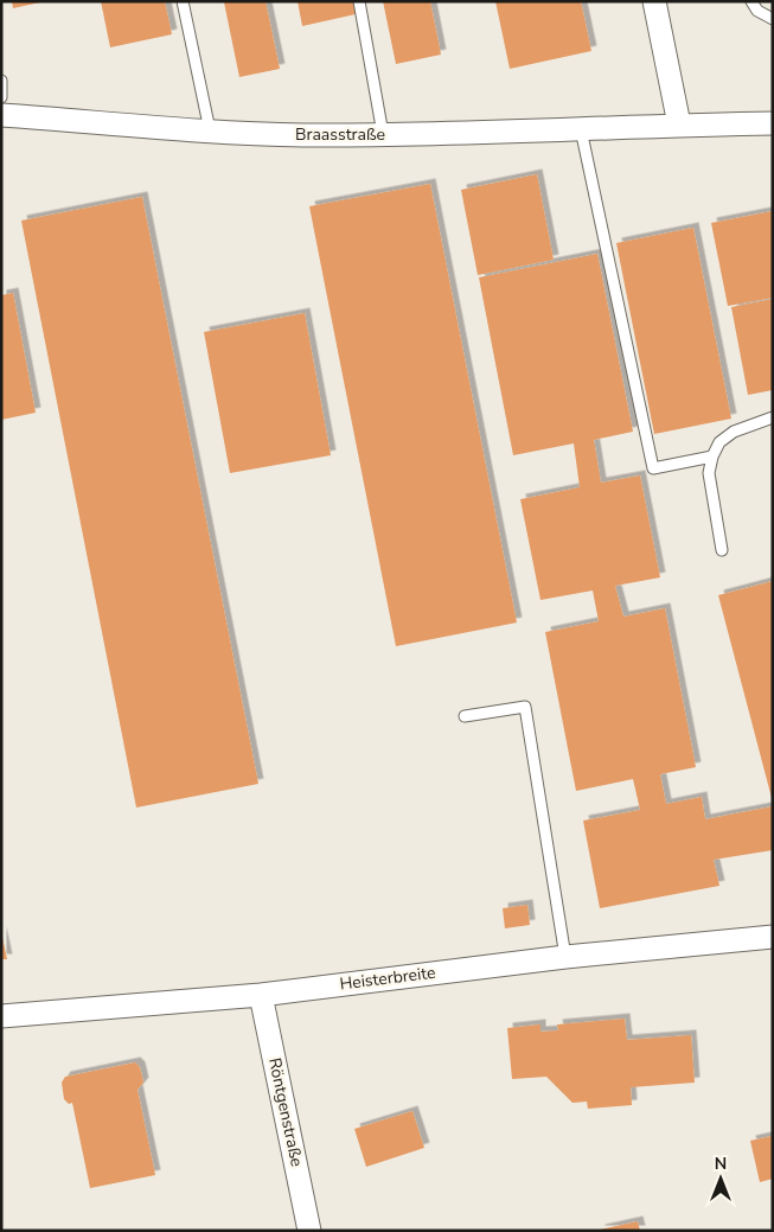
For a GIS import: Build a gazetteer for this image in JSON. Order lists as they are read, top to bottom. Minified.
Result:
{"streets":{"street":["Braasstraße","Heisterbreite","Röntgenstraße"]},"crossings":[["Heisterbreite","Röntgenstraße"]],"north":"top"}
